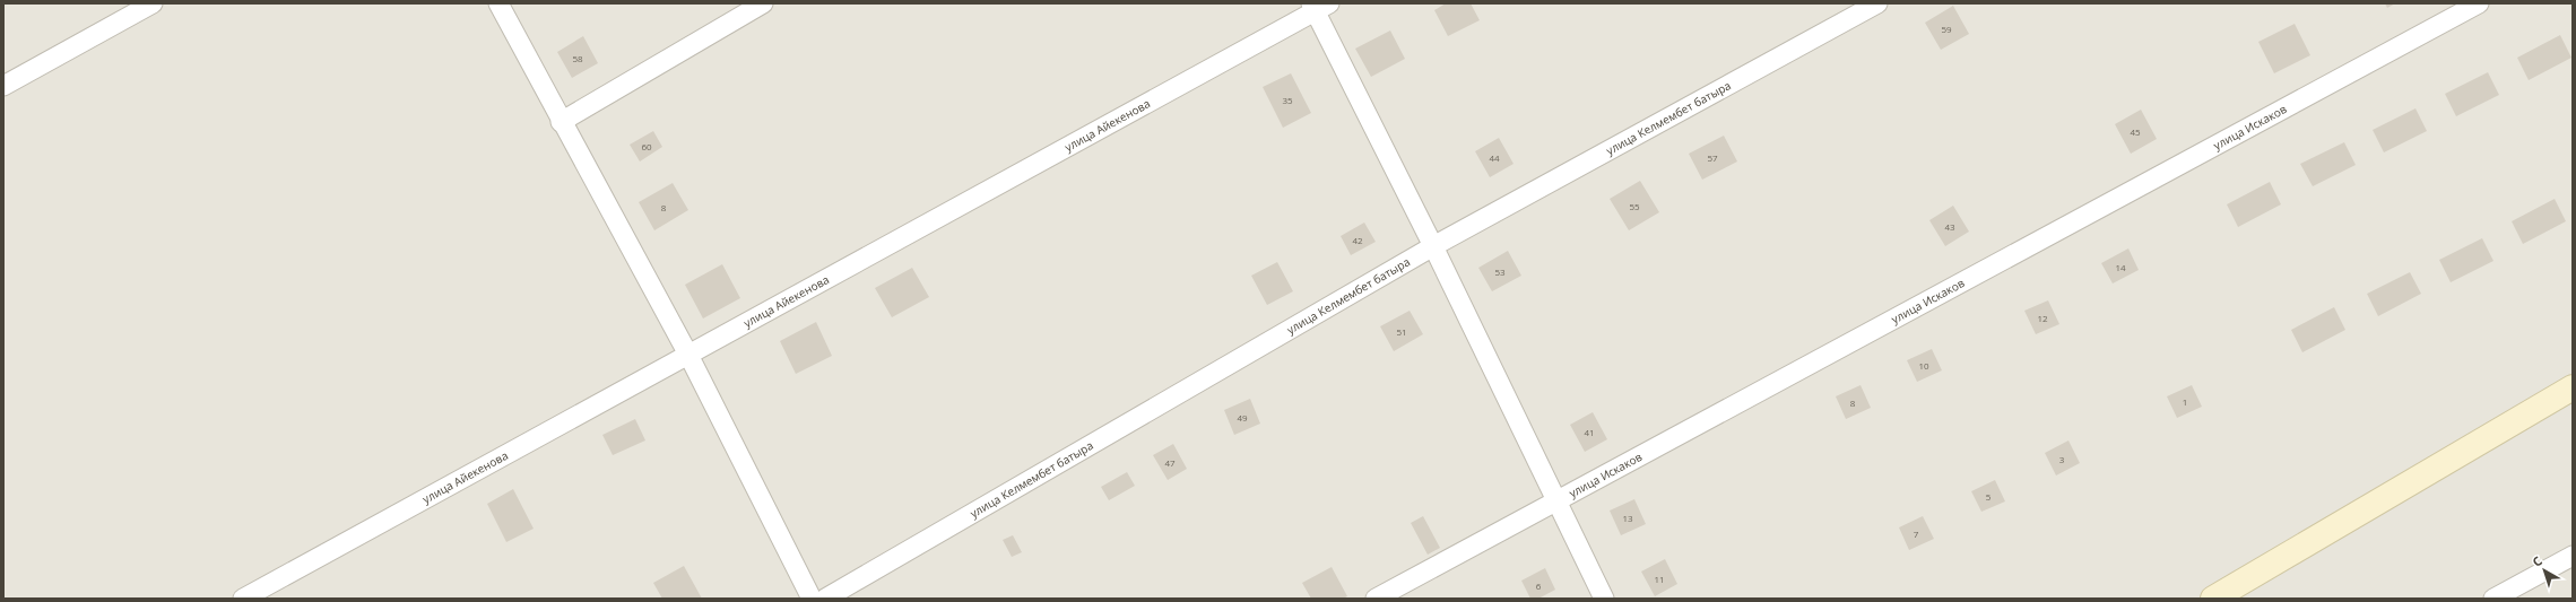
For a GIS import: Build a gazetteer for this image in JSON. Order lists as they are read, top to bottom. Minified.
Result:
{"streets":{"street":["улица Келмембет батыра","улица Айекенова","улица Искаков"]},"house_numbers":["59","58","35","45","60","44","57","55","8","43","42","14","53","12","51","10","1","8","49","41","3","47","5","13","7","11","6"],"north":"top left"}
